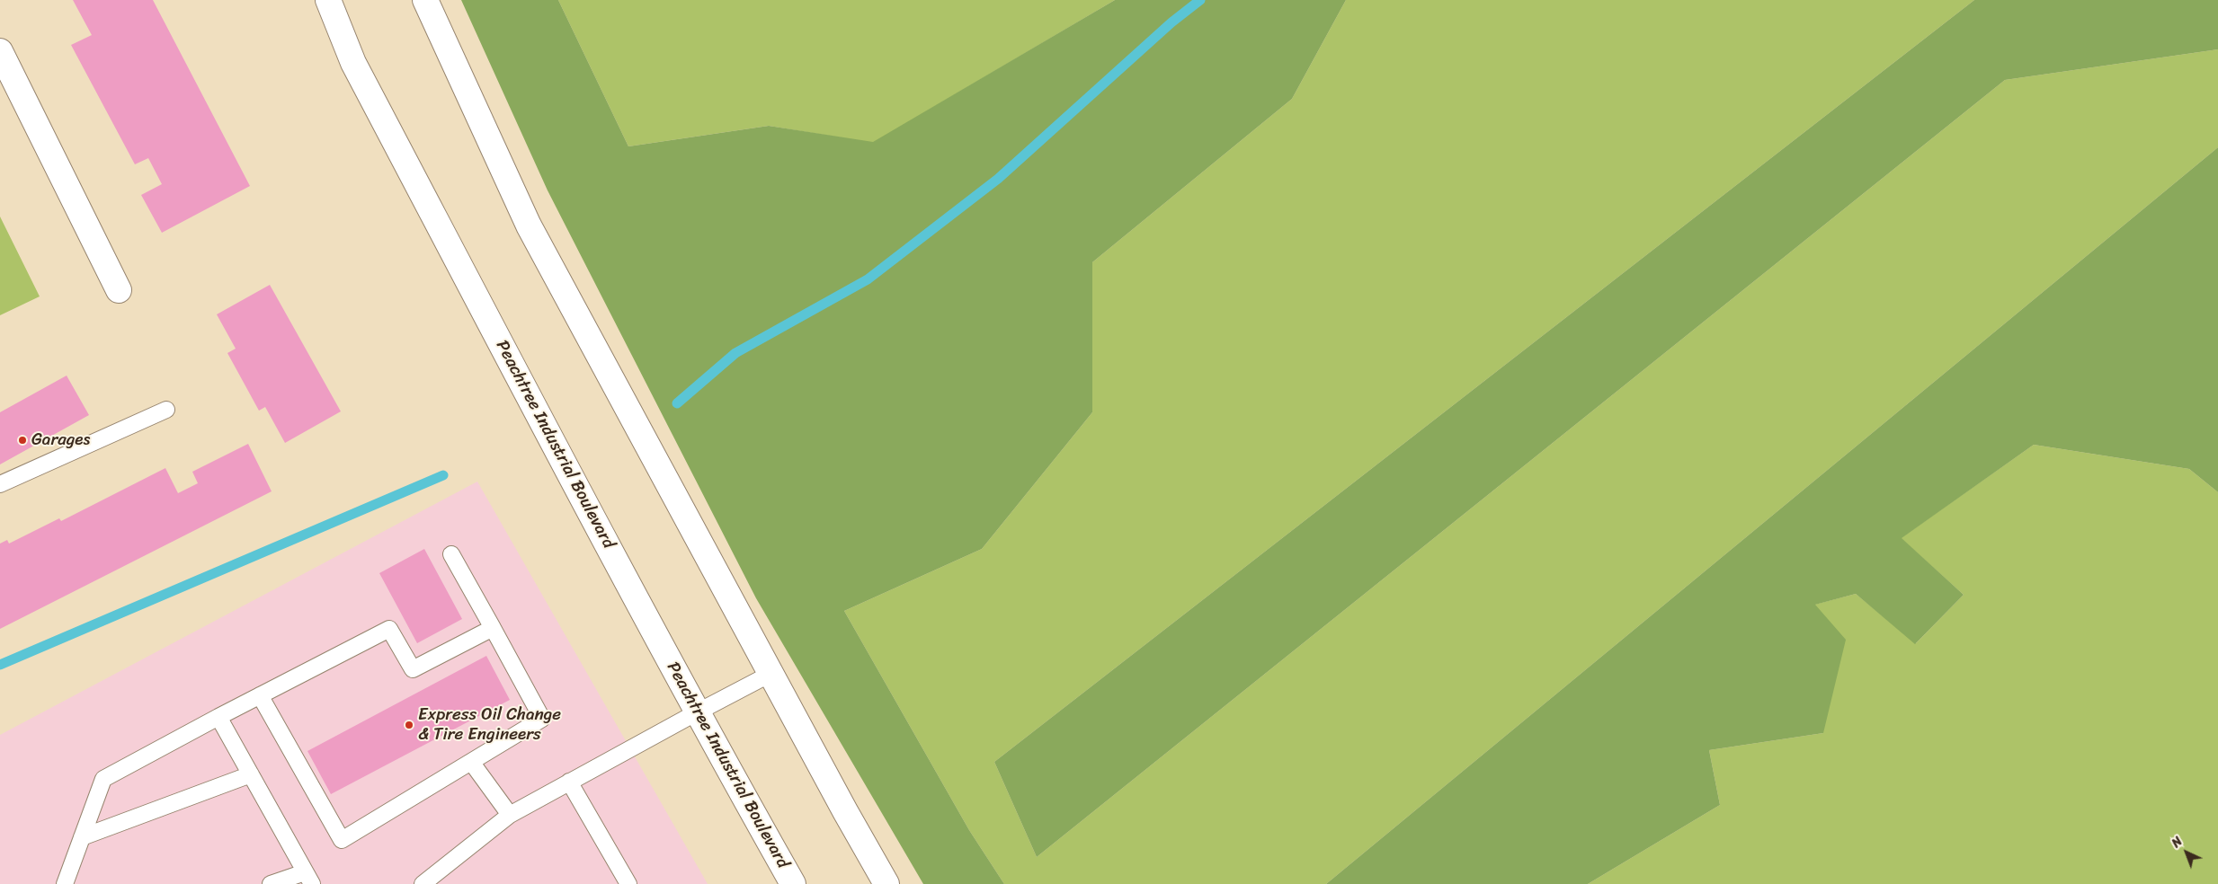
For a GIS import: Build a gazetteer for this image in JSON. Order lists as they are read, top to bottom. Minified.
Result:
{"streets":{"main road":["Peachtree Industrial Boulevard"]},"places":["Garages","Express Oil Change & Tire Engineers"],"north":"top left"}
